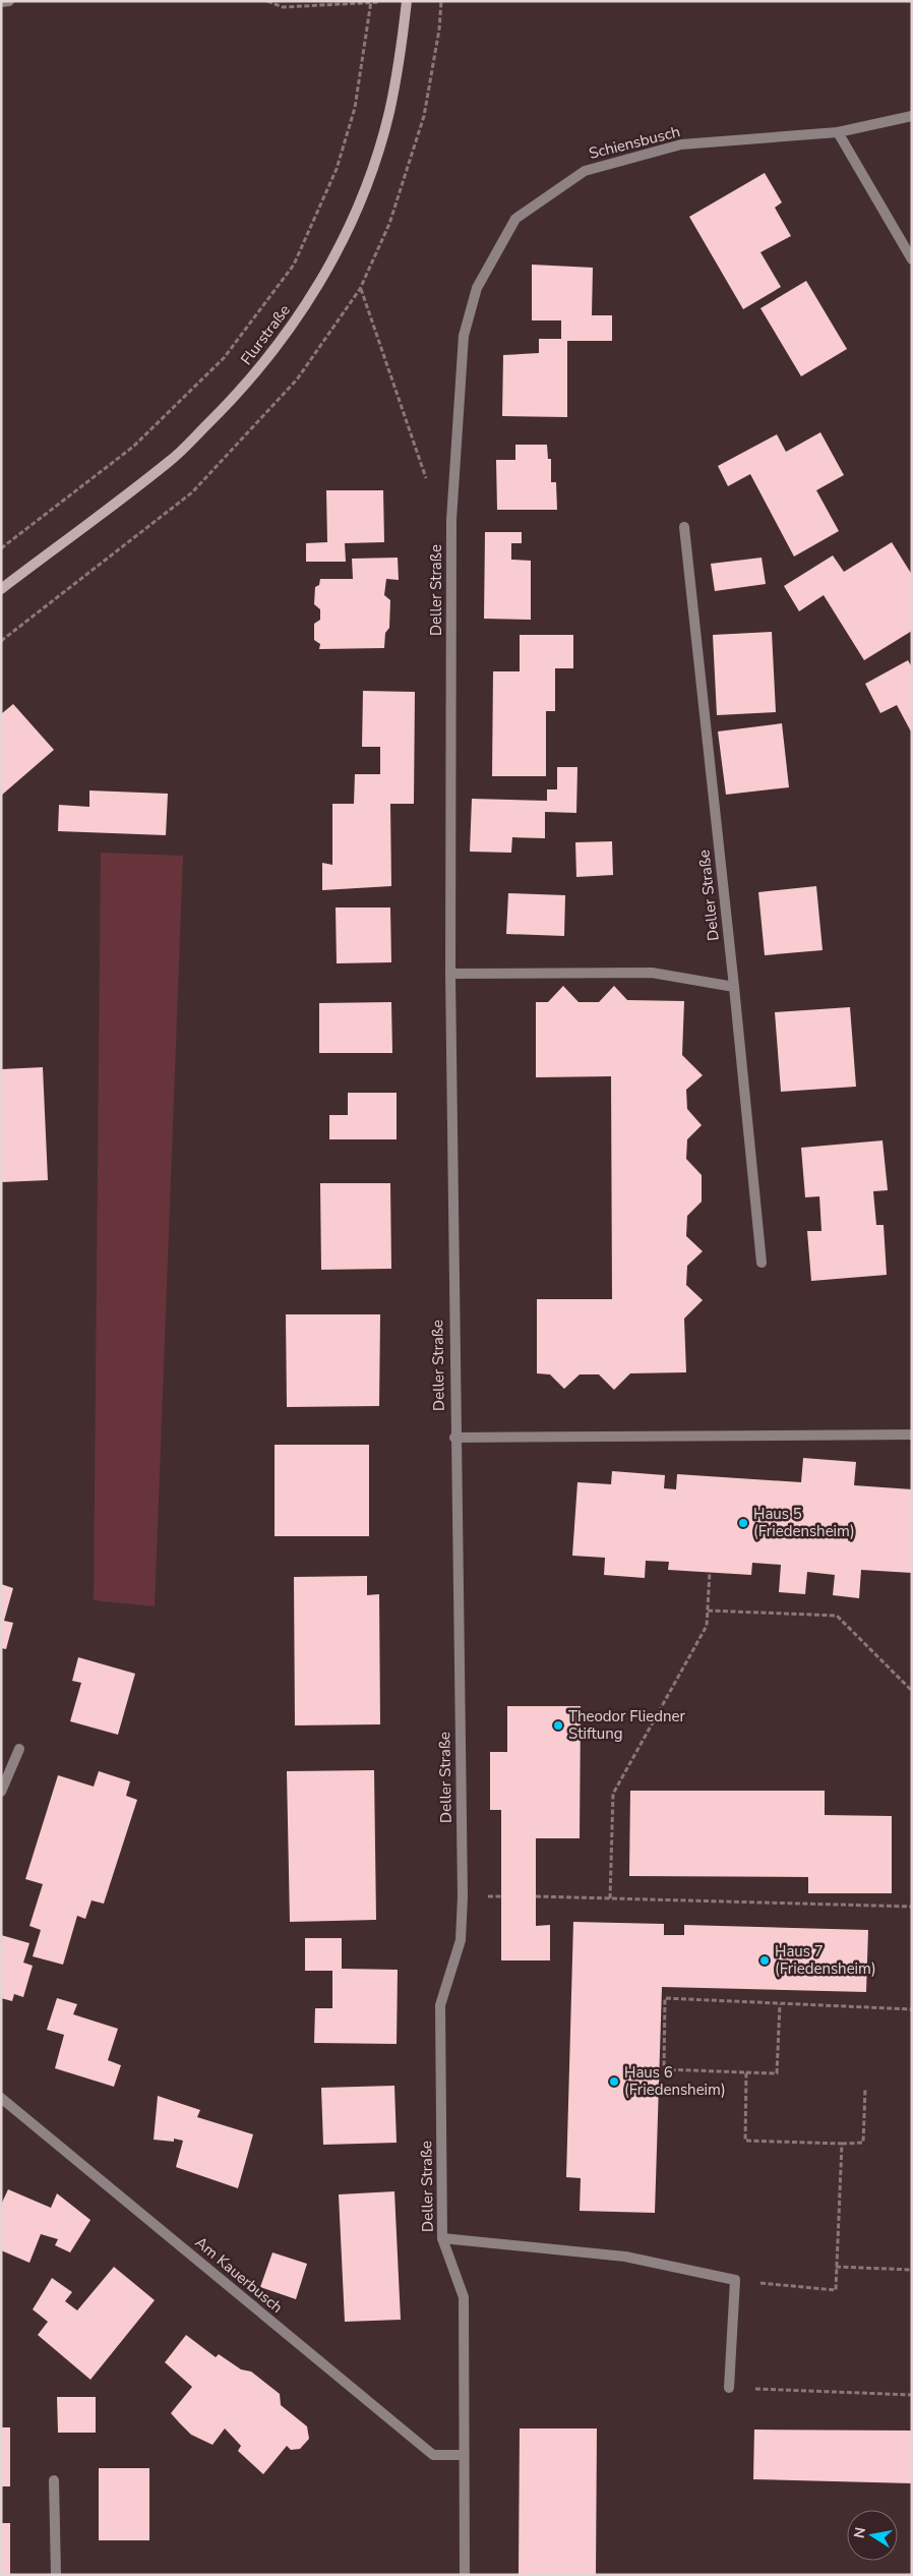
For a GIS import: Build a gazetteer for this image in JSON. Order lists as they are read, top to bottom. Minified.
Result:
{"streets":{"main road":["Flurstraße"],"street":["Schiensbusch","Deller Straße","Am Kauerbusch"]},"crossings":[["Schiensbusch","Deller Straße"],["Deller Straße","Am Kauerbusch"]],"places":["Haus 5 (Friedensheim)","Theodor Fliedner Stiftung","Haus 7 (Friedensheim)","Haus 6 (Friedensheim)"],"north":"left"}
